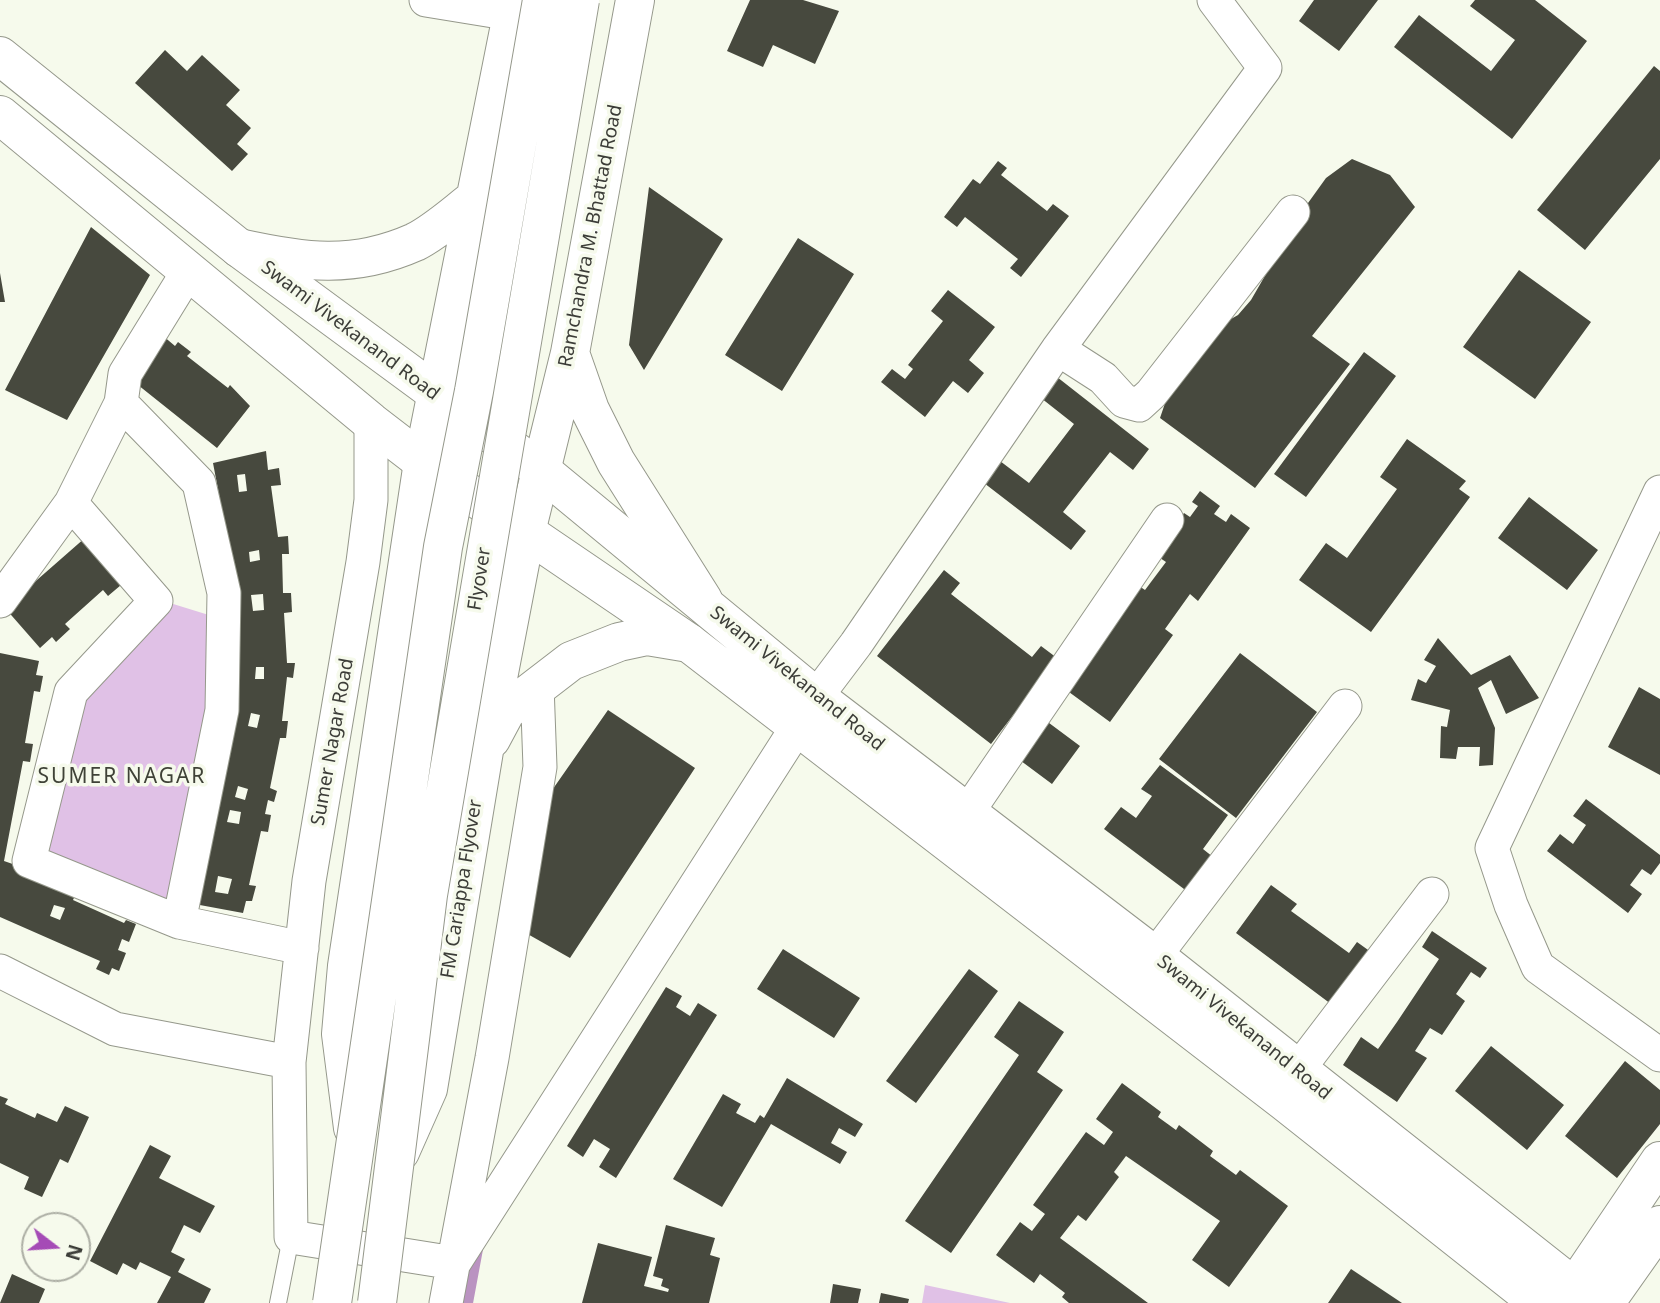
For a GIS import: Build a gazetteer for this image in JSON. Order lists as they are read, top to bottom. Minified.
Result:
{"streets":{"main road":["Ramchandra M. Bhattad Road","Swami Vivekanand Road","Flyover","FM Cariappa Flyover"],"street":["Sumer Nagar Road"]},"crossings":[["Ramchandra M. Bhattad Road","Swami Vivekanand Road"],["Ramchandra M. Bhattad Road","FM Cariappa Flyover"],["Swami Vivekanand Road","Sumer Nagar Road"],["Swami Vivekanand Road","FM Cariappa Flyover"],["Flyover","FM Cariappa Flyover"]],"districts":["SUMER NAGAR"],"north":"right"}
